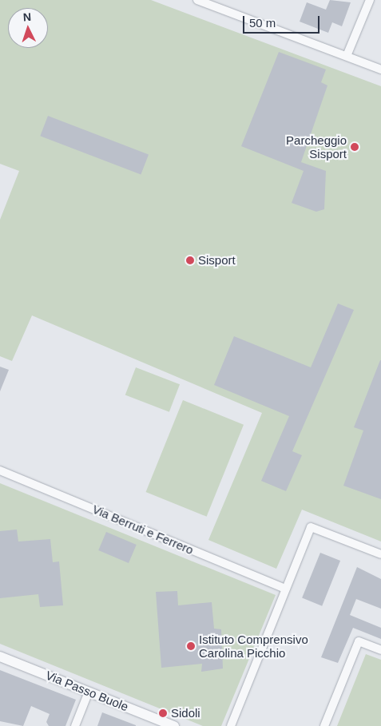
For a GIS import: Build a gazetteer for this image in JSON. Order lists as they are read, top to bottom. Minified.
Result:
{"streets":{"street":["Via Berruti e Ferrero","Via Passo Buole"]},"places":["Parcheggio Sisport","Sisport","Istituto Comprensivo Carolina Picchio","Sidoli"],"scale_bar":"50 m","north":"top"}
